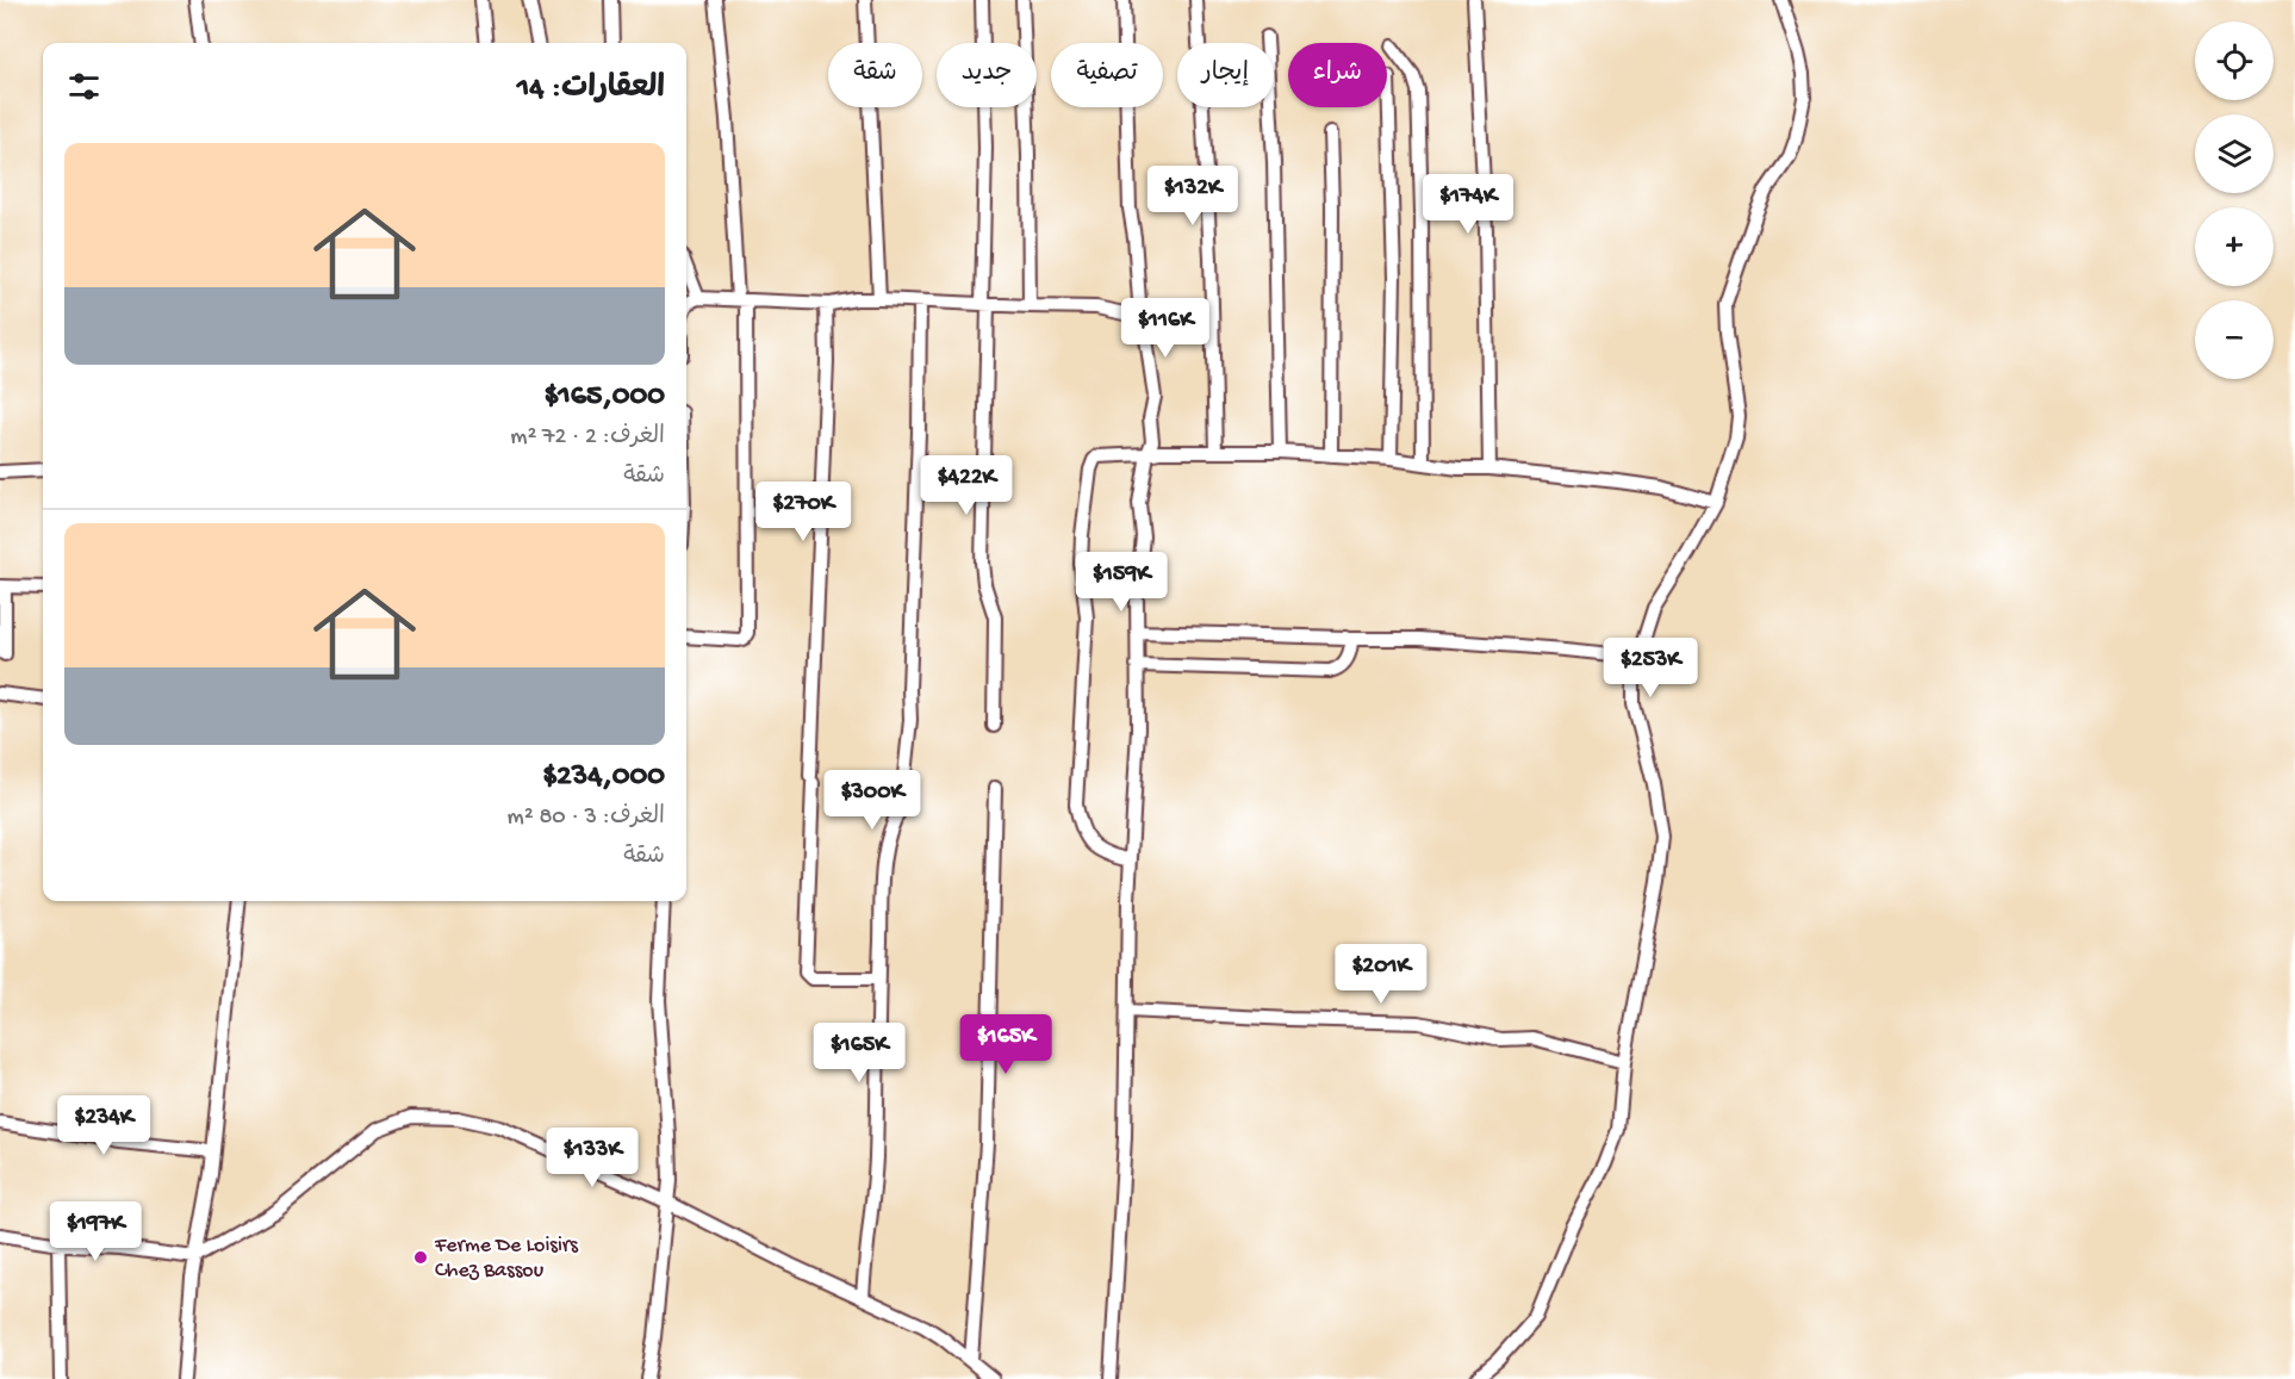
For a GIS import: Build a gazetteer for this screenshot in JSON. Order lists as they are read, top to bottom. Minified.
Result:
{"places":["Ferme De Loisirs Chez Bassou"],"page":{"map_buttons":["+","−"],"chip":["شراء","إيجار","تصفية","جديد","شقة"],"heading":"العقارات: 14","list":[{"name":"$165,000","note":"الغرف: 2 · 72 m² · شقة"},{"name":"$234,000","note":"الغرف: 3 · 80 m² · شقة"}],"price":["$132K","$174K","$116K","$422K","$270K","$159K","$253K","$300K","$201K","$165K","$165K","$234K","$133K","$197K"]}}
